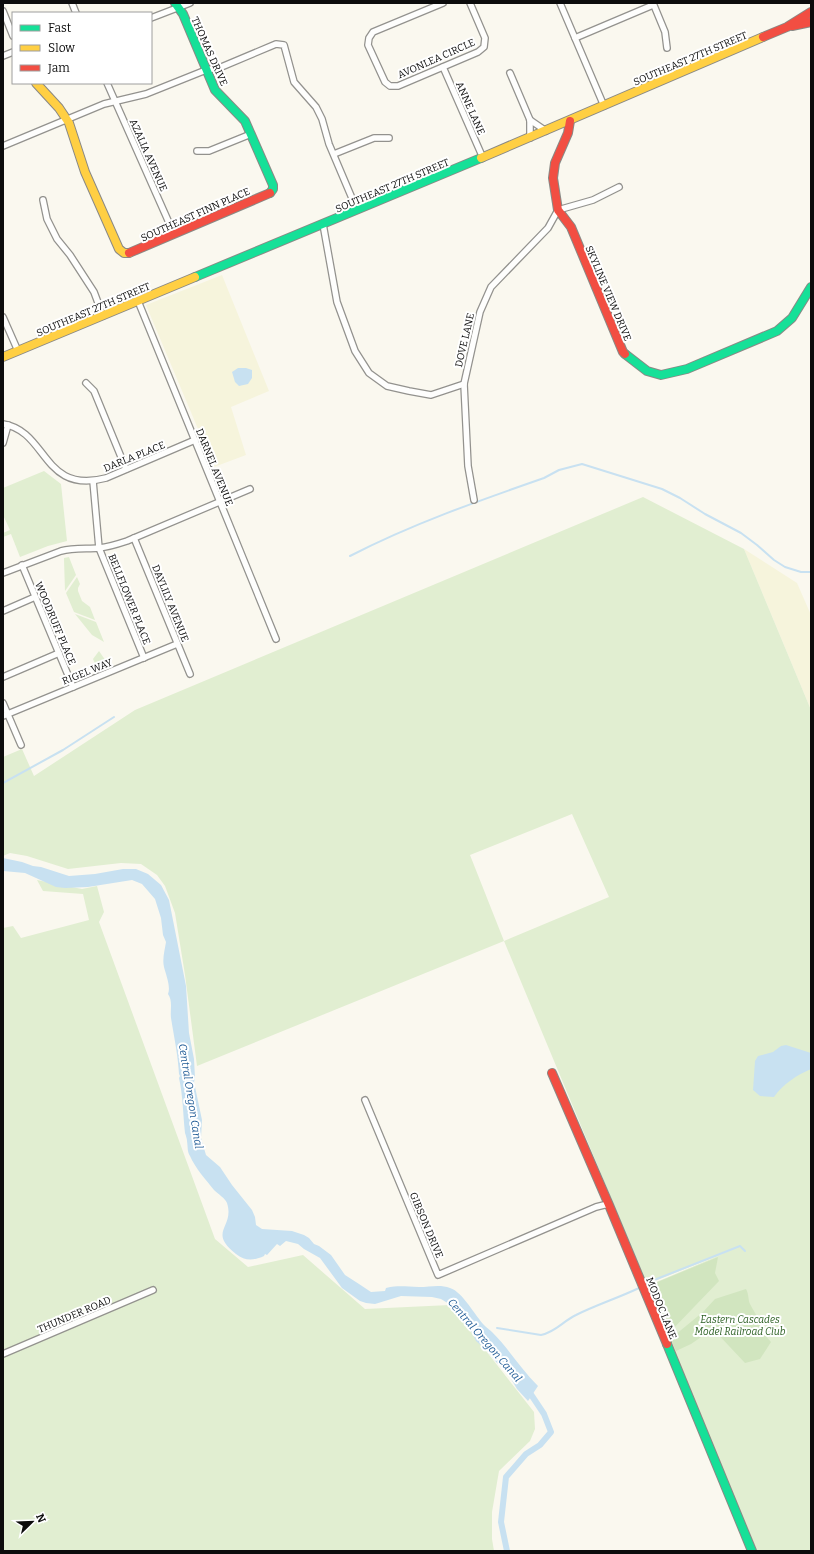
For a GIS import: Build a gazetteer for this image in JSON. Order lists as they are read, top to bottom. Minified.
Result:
{"streets":{"street":["THOMAS DRIVE","AVONLEA CIRCLE","SOUTHEAST 27TH STREET","ANNE LANE","AZALIA AVENUE","SOUTHEAST FINN PLACE","SKYLINE VIEW DRIVE","DOVE LANE","DARLA PLACE","DARNEL AVENUE","BELLFLOWER PLACE","DAYLILY AVENUE","WOODRUFF PLACE","RIGEL WAY","GIBSON DRIVE","MODOC LANE","THUNDER ROAD"]},"crossings":[["THOMAS DRIVE","SOUTHEAST FINN PLACE"],["AVONLEA CIRCLE","ANNE LANE"],["SOUTHEAST 27TH STREET","ANNE LANE"],["SOUTHEAST 27TH STREET","SKYLINE VIEW DRIVE"],["SOUTHEAST 27TH STREET","DARNEL AVENUE"],["AZALIA AVENUE","SOUTHEAST FINN PLACE"],["SKYLINE VIEW DRIVE","DOVE LANE"],["DARLA PLACE","DARNEL AVENUE"],["DARLA PLACE","BELLFLOWER PLACE"],["BELLFLOWER PLACE","RIGEL WAY"],["DAYLILY AVENUE","RIGEL WAY"],["WOODRUFF PLACE","RIGEL WAY"],["GIBSON DRIVE","MODOC LANE"]],"water":["Central Oregon Canal"],"parks":["Eastern Cascades Model Railroad Club"],"legend":["Fast","Slow","Jam"],"north":"top right"}
